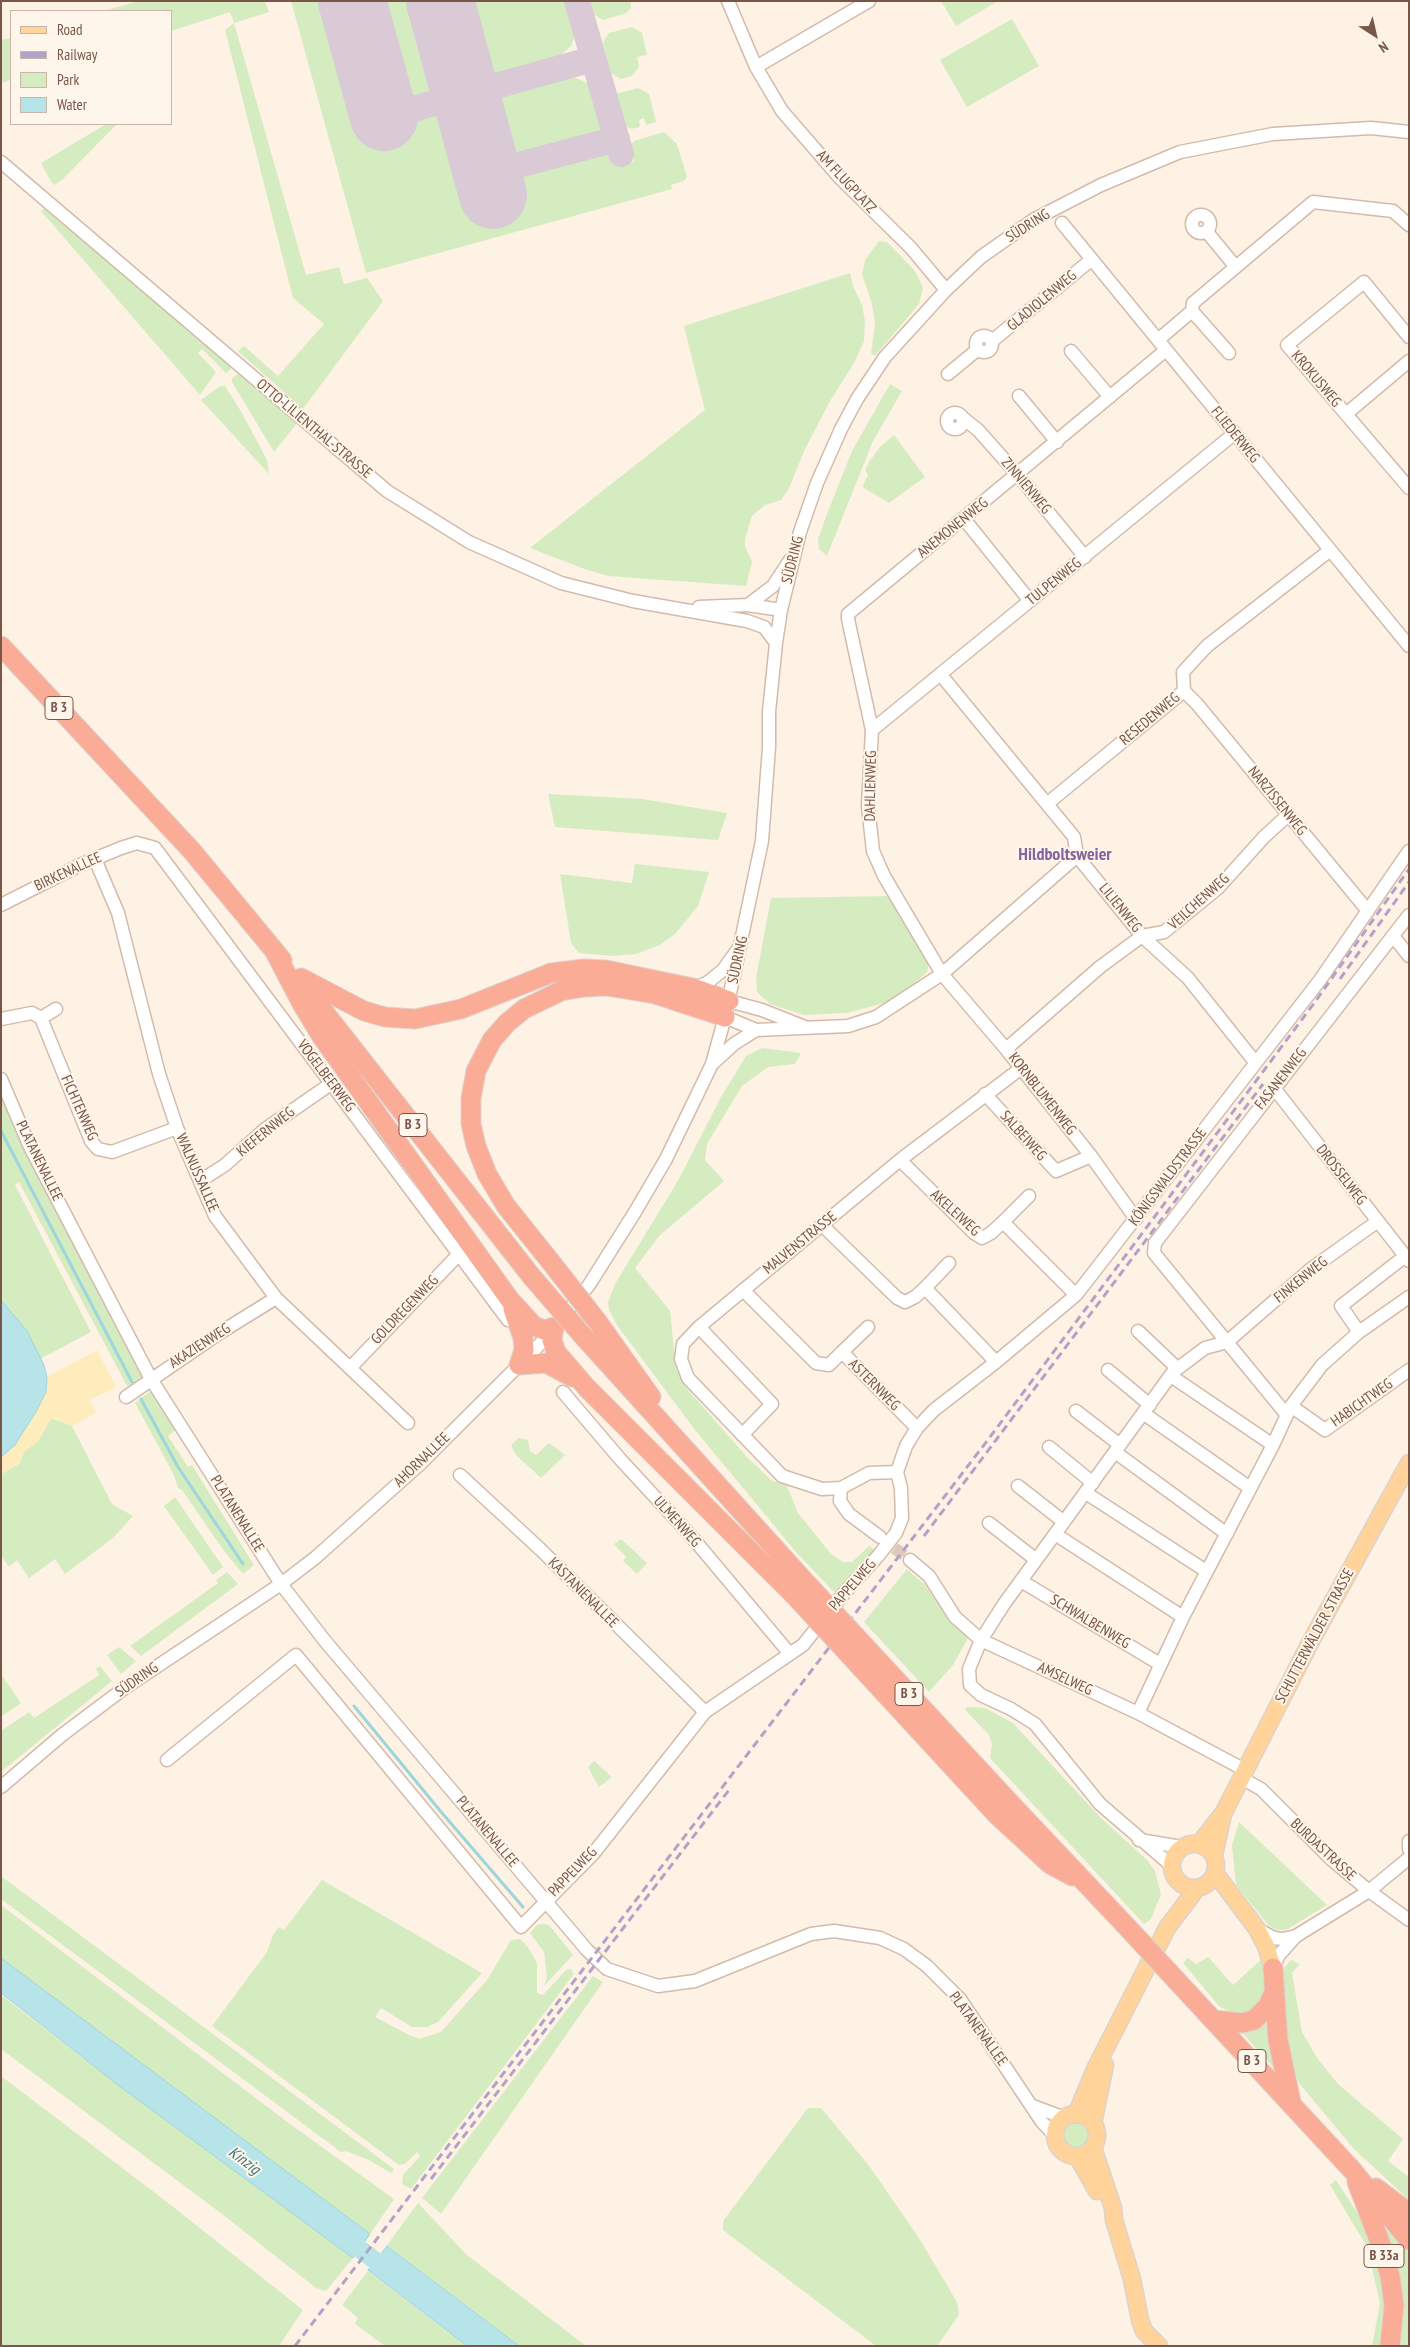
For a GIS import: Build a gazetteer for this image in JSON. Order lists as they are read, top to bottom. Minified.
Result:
{"streets":{"highway":["B 3","B 33a"],"main road":["SCHUTTERWÄLDER STRASSE"],"street":["AM FLUGPLATZ","SÜDRING","GLADIOLENWEG","KROKUSWEG","OTTO-LILIENTHAL-STRASSE","FLIEDERWEG","ZINNIENWEG","ANEMONENWEG","TULPENWEG","RESEDENWEG","DAHLIENWEG","NARZISSENWEG","BIRKENALLEE","VEILCHENWEG","LILIENWEG","VOGELBEERWEG","FASANENWEG","KORNBLUMENWEG","FICHTENWEG","KIEFERNWEG","SALBEIWEG","PLATANENALLEE","WALNUSSALLEE","DROSSELWEG","KÖNIGSWALDSTRASSE","AKELEIWEG","MALVENSTRASSE","FINKENWEG","GOLDREGENWEG","AKAZIENWEG","ASTERNWEG","HABICHTWEG","AHORNALLEE","ULMENWEG","PAPPELWEG","KASTANIENALLEE","SCHWALBENWEG","AMSELWEG","BURDASTRASSE"]},"crossings":[["AM FLUGPLATZ","SÜDRING"],["SÜDRING","OTTO-LILIENTHAL-STRASSE"],["SÜDRING","PLATANENALLEE"],["SÜDRING","AHORNALLEE"],["GLADIOLENWEG","FLIEDERWEG"],["FLIEDERWEG","ANEMONENWEG"],["FLIEDERWEG","TULPENWEG"],["FLIEDERWEG","RESEDENWEG"],["ZINNIENWEG","ANEMONENWEG"],["ZINNIENWEG","TULPENWEG"],["ANEMONENWEG","DAHLIENWEG"],["TULPENWEG","DAHLIENWEG"],["TULPENWEG","LILIENWEG"],["B 3","B 33a"],["RESEDENWEG","NARZISSENWEG"],["RESEDENWEG","LILIENWEG"],["DAHLIENWEG","KORNBLUMENWEG"],["NARZISSENWEG","VEILCHENWEG"],["NARZISSENWEG","KÖNIGSWALDSTRASSE"],["BIRKENALLEE","VOGELBEERWEG"],["BIRKENALLEE","WALNUSSALLEE"],["VEILCHENWEG","LILIENWEG"],["VEILCHENWEG","KORNBLUMENWEG"],["LILIENWEG","KÖNIGSWALDSTRASSE"],["VOGELBEERWEG","KIEFERNWEG"],["VOGELBEERWEG","GOLDREGENWEG"],["FASANENWEG","DROSSELWEG"],["FASANENWEG","FINKENWEG"],["KORNBLUMENWEG","SALBEIWEG"],["KORNBLUMENWEG","KÖNIGSWALDSTRASSE"],["KORNBLUMENWEG","MALVENSTRASSE"],["FICHTENWEG","WALNUSSALLEE"],["KIEFERNWEG","WALNUSSALLEE"],["SALBEIWEG","MALVENSTRASSE"],["PLATANENALLEE","AKAZIENWEG"],["PLATANENALLEE","AHORNALLEE"],["PLATANENALLEE","PAPPELWEG"],["WALNUSSALLEE","GOLDREGENWEG"],["WALNUSSALLEE","AKAZIENWEG"],["DROSSELWEG","FINKENWEG"],["KÖNIGSWALDSTRASSE","AKELEIWEG"],["KÖNIGSWALDSTRASSE","ASTERNWEG"],["KÖNIGSWALDSTRASSE","PAPPELWEG"],["AKELEIWEG","MALVENSTRASSE"],["MALVENSTRASSE","ASTERNWEG"],["ULMENWEG","PAPPELWEG"],["PAPPELWEG","KASTANIENALLEE"],["SCHUTTERWÄLDER STRASSE","AMSELWEG"],["SCHUTTERWÄLDER STRASSE","BURDASTRASSE"],["AMSELWEG","BURDASTRASSE"]],"districts":["Hildboltsweier"],"water":["Kinzig"],"legend":["Road","Railway","Park","Water"],"north":"bottom right"}
